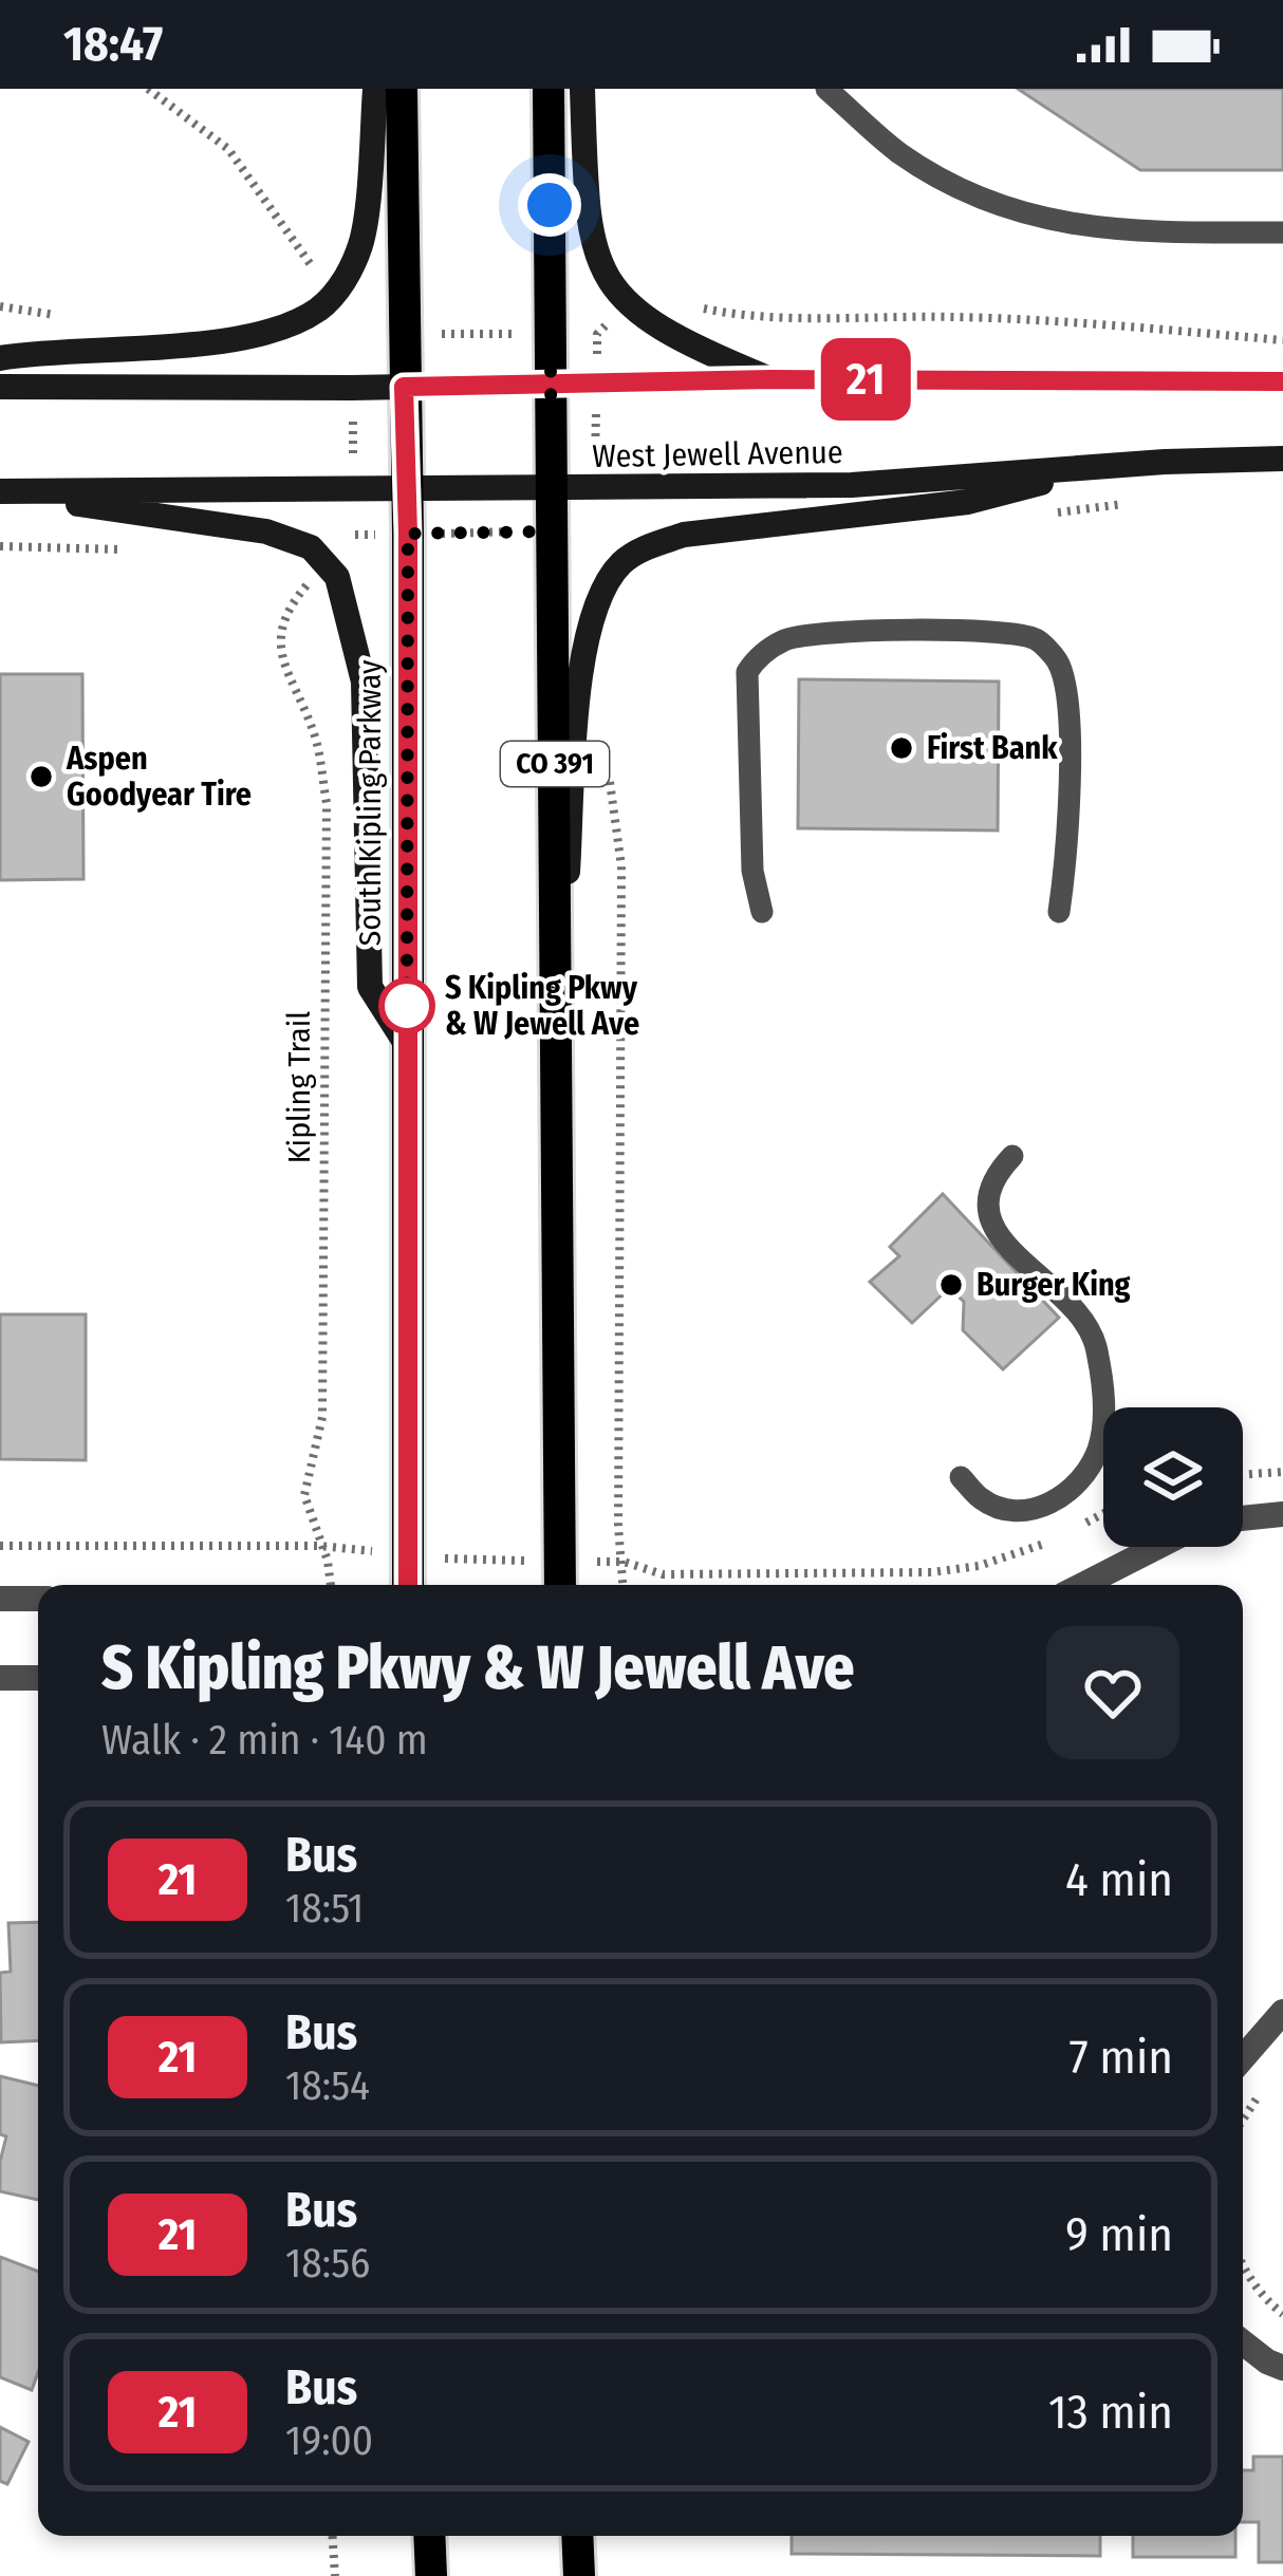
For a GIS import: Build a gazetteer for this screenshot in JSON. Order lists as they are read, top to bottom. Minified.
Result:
{"streets":{"main road":["West Jewell Avenue","CO 391","South Kipling Parkway"],"path":["Kipling Trail"]},"crossings":[["West Jewell Avenue","CO 391"],["West Jewell Avenue","South Kipling Parkway"]],"places":["First Bank","Aspen Goodyear Tire","S Kipling Pkwy & W Jewell Ave","Burger King"],"lines":["bus line 21"],"page":{"status":"18:47","on_map":"21","heading":["S Kipling Pkwy & W Jewell Ave","Walk · 2 min · 140 m"],"list":[{"mark":"21","name":"Bus","note":"18:51","value":"4 min"},{"mark":"21","name":"Bus","note":"18:54","value":"7 min"},{"mark":"21","name":"Bus","note":"18:56","value":"9 min"},{"mark":"21","name":"Bus","note":"19:00","value":"13 min"}]}}
